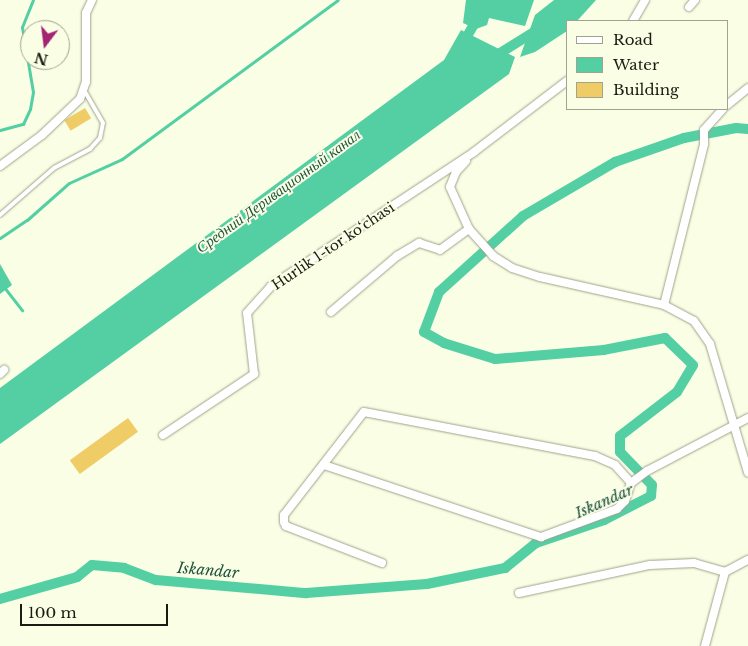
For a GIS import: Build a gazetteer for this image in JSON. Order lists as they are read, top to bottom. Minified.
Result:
{"streets":{"street":["Hurlik 1-tor ko‘chasi"]},"water":["Средний Деривационный канал","Iskandar"],"legend":["Road","Water","Building"],"scale_bar":"100 m","north":"bottom"}
